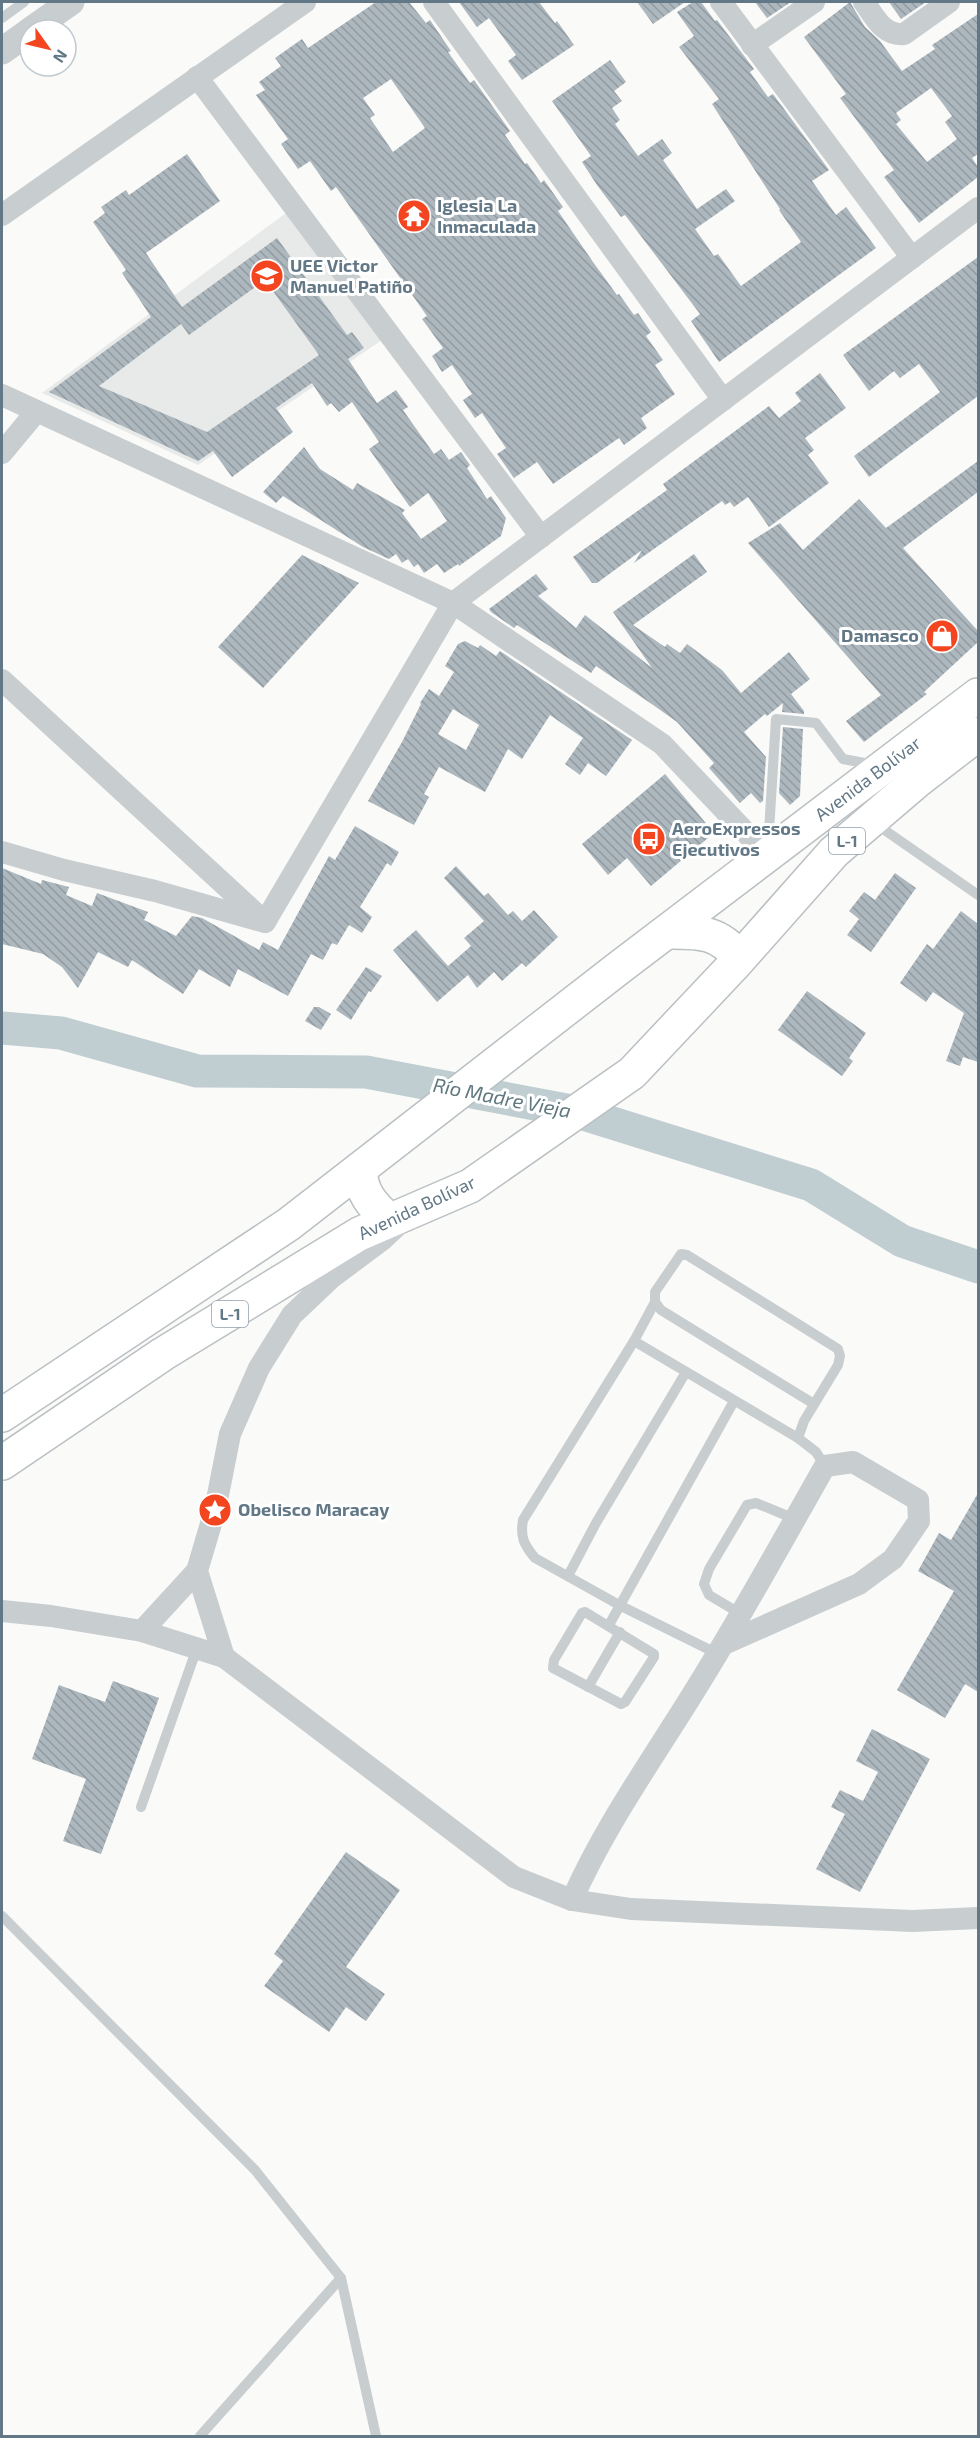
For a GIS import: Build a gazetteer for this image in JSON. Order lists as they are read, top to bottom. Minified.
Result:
{"streets":{"main road":["Avenida Bolívar","L-1"]},"water":["Río Madre Vieja"],"places":{"temple":["Iglesia La Inmaculada"],"school or university":["UEE Victor Manuel Patiño"],"shop":["Damasco"],"bus stop":["AeroExpressos Ejecutivos"],"place":["Obelisco Maracay"]},"north":"bottom right"}
